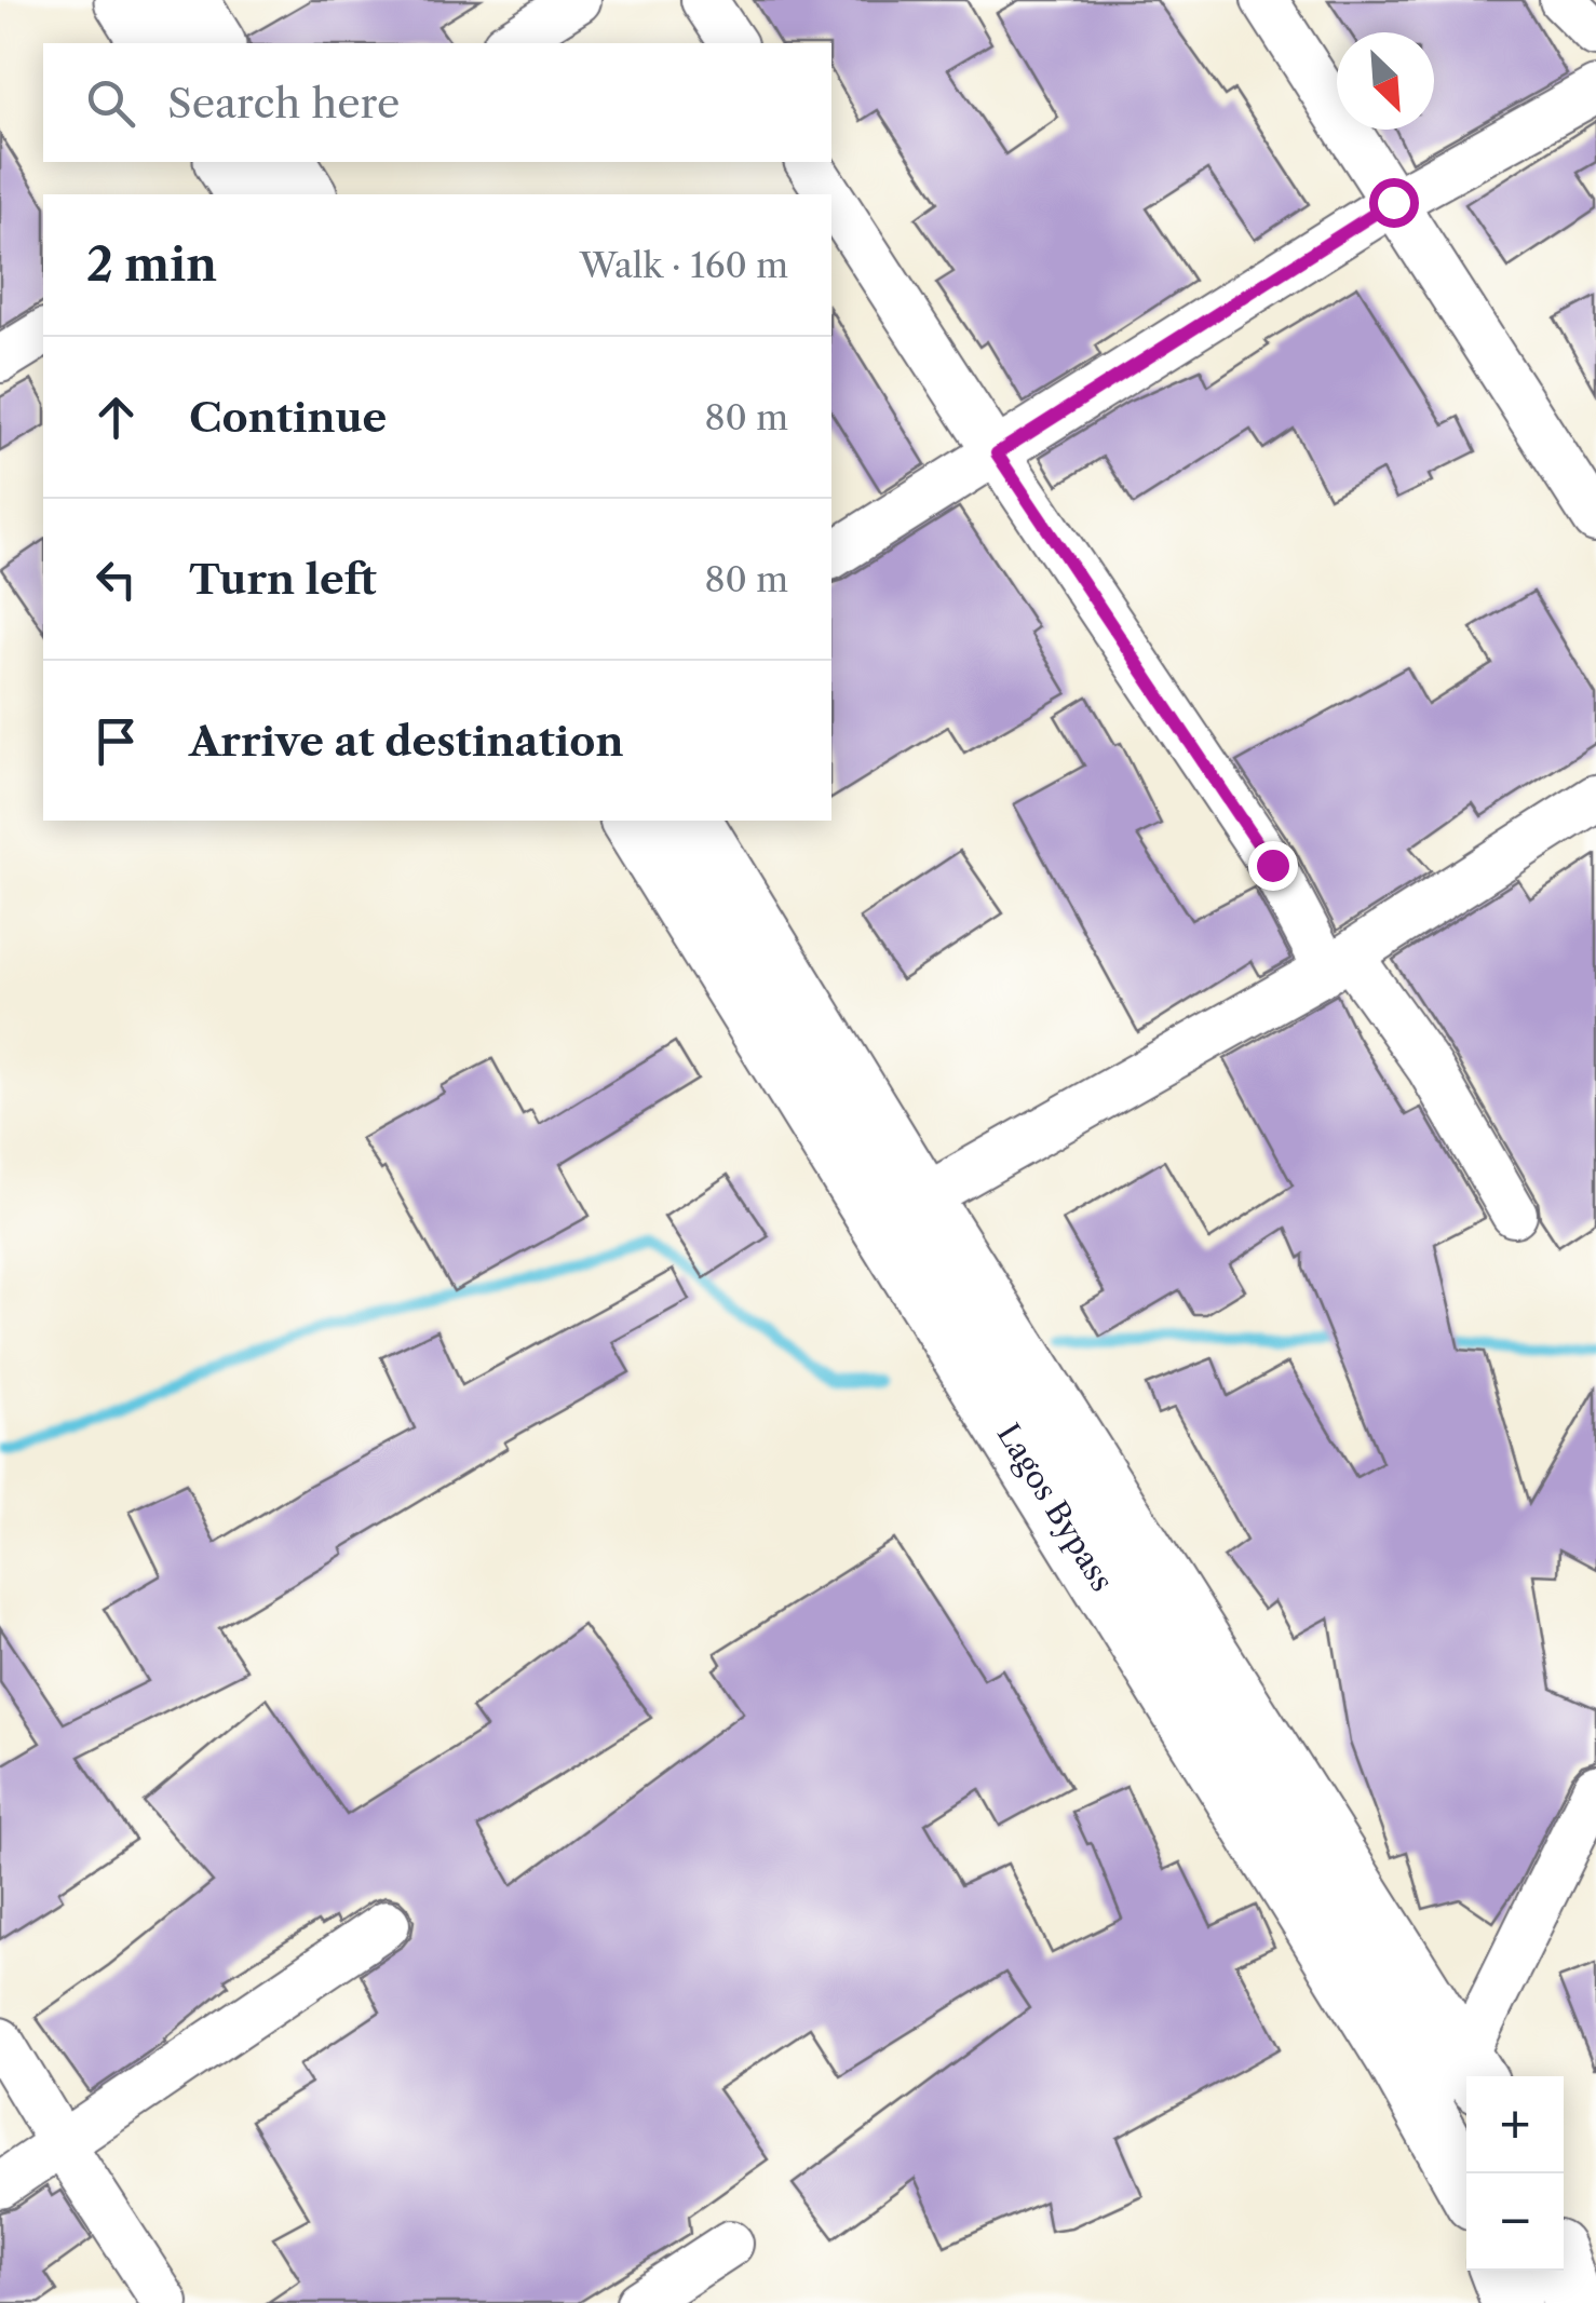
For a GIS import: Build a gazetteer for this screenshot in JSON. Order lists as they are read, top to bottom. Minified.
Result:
{"streets":{"main road":["Lagos Bypass"]},"north":"bottom right","page":{"search":"Search here","heading":["2 min","Walk · 160 m"],"list":[["Continue","80 m"],["Turn left","80 m"],"Arrive at destination"],"map_buttons":["+","−"]}}
